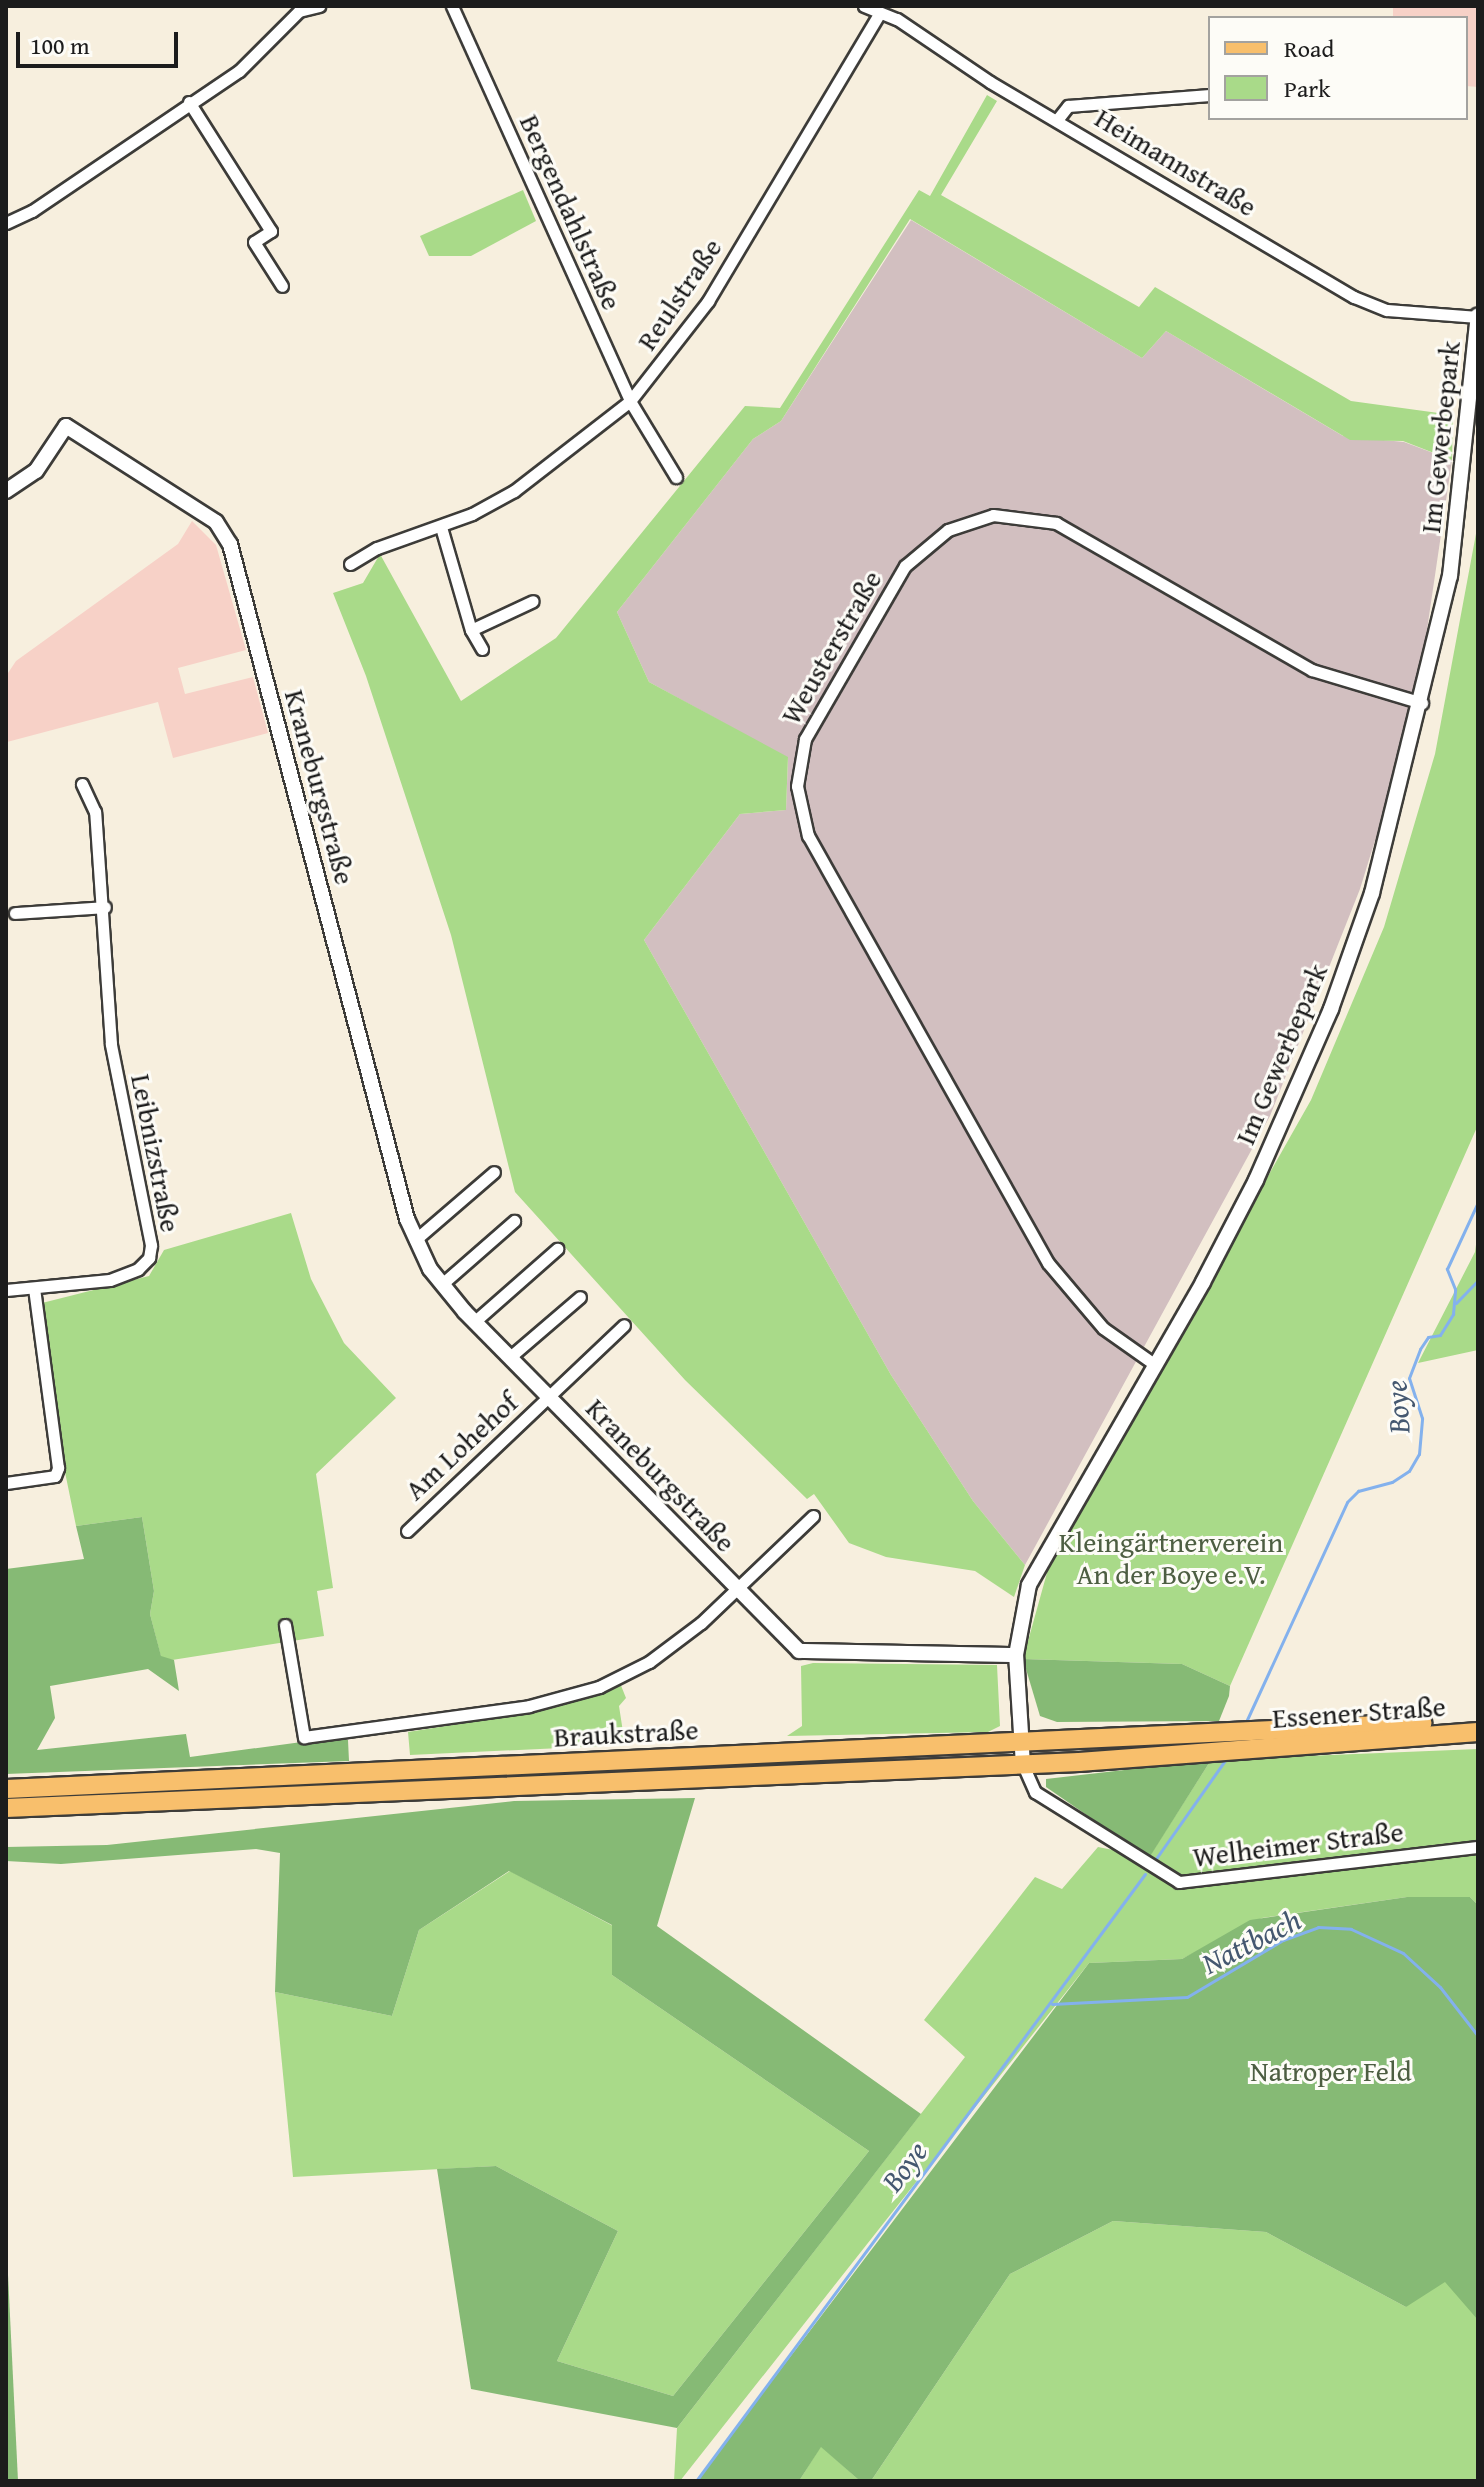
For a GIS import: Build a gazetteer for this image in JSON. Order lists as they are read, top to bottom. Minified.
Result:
{"streets":{"main road":["Essener Straße","Braukstraße"],"street":["Heimannstraße","Bergendahlstraße","Reulstraße","Im Gewerbepark","Weusterstraße","Kraneburgstraße","Leibnizstraße","Am Lohehof","Welheimer Straße"]},"crossings":[["Heimannstraße","Reulstraße"],["Heimannstraße","Im Gewerbepark"],["Bergendahlstraße","Reulstraße"],["Im Gewerbepark","Weusterstraße"],["Im Gewerbepark","Kraneburgstraße"],["Im Gewerbepark","Braukstraße"],["Im Gewerbepark","Welheimer Straße"],["Kraneburgstraße","Am Lohehof"],["Essener Straße","Braukstraße"],["Braukstraße","Welheimer Straße"]],"water":["Boye","Nattbach"],"parks":["Kleingärtnerverein An der Boye e.V.","Natroper Feld"],"legend":["Road","Park"],"scale_bar":"100 m"}
